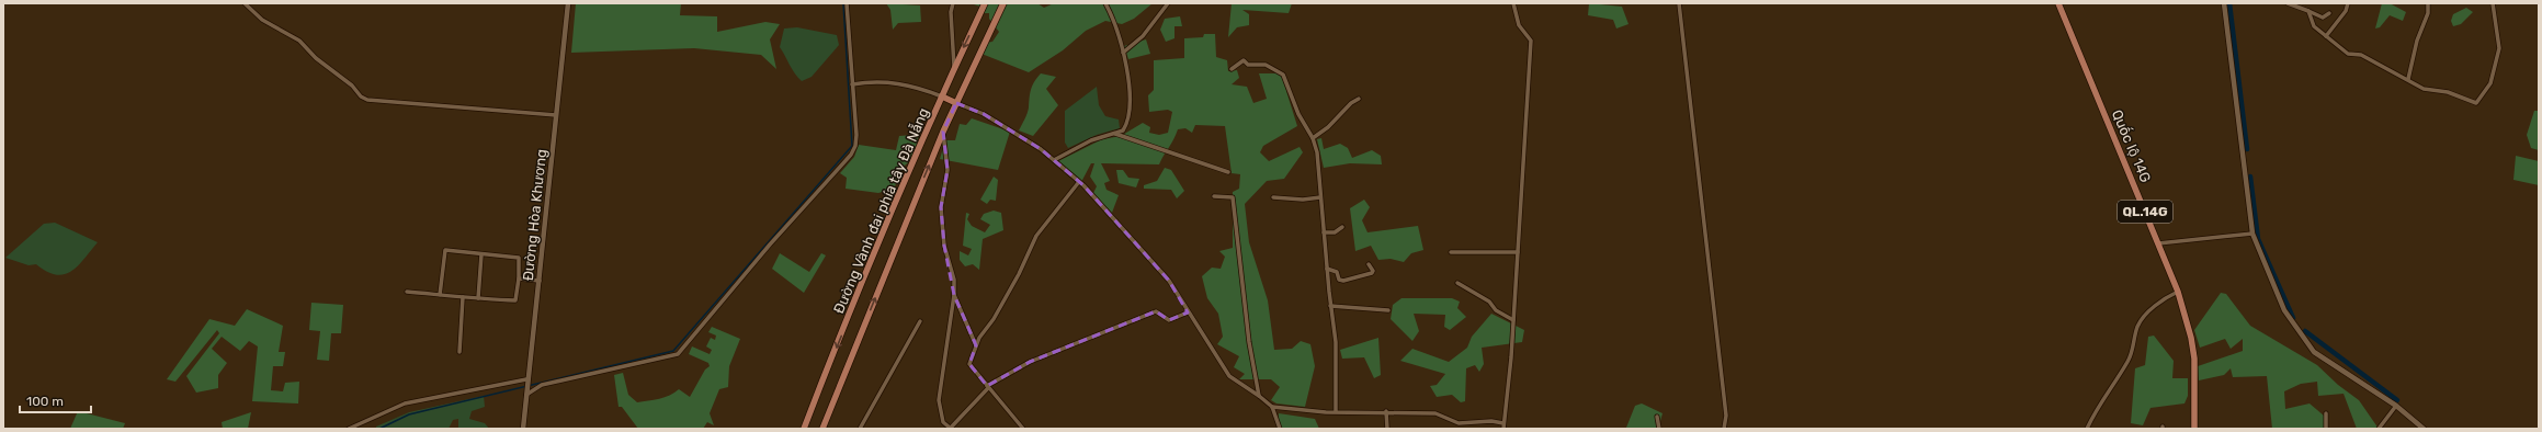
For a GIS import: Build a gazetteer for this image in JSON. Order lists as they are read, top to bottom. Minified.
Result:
{"streets":{"main road":["Quốc lộ 14G","Đường Vành đai phía tây Đà Nẵng","QL.14G"],"street":["Đường Hòa Khương"]},"scale_bar":"100 m"}
